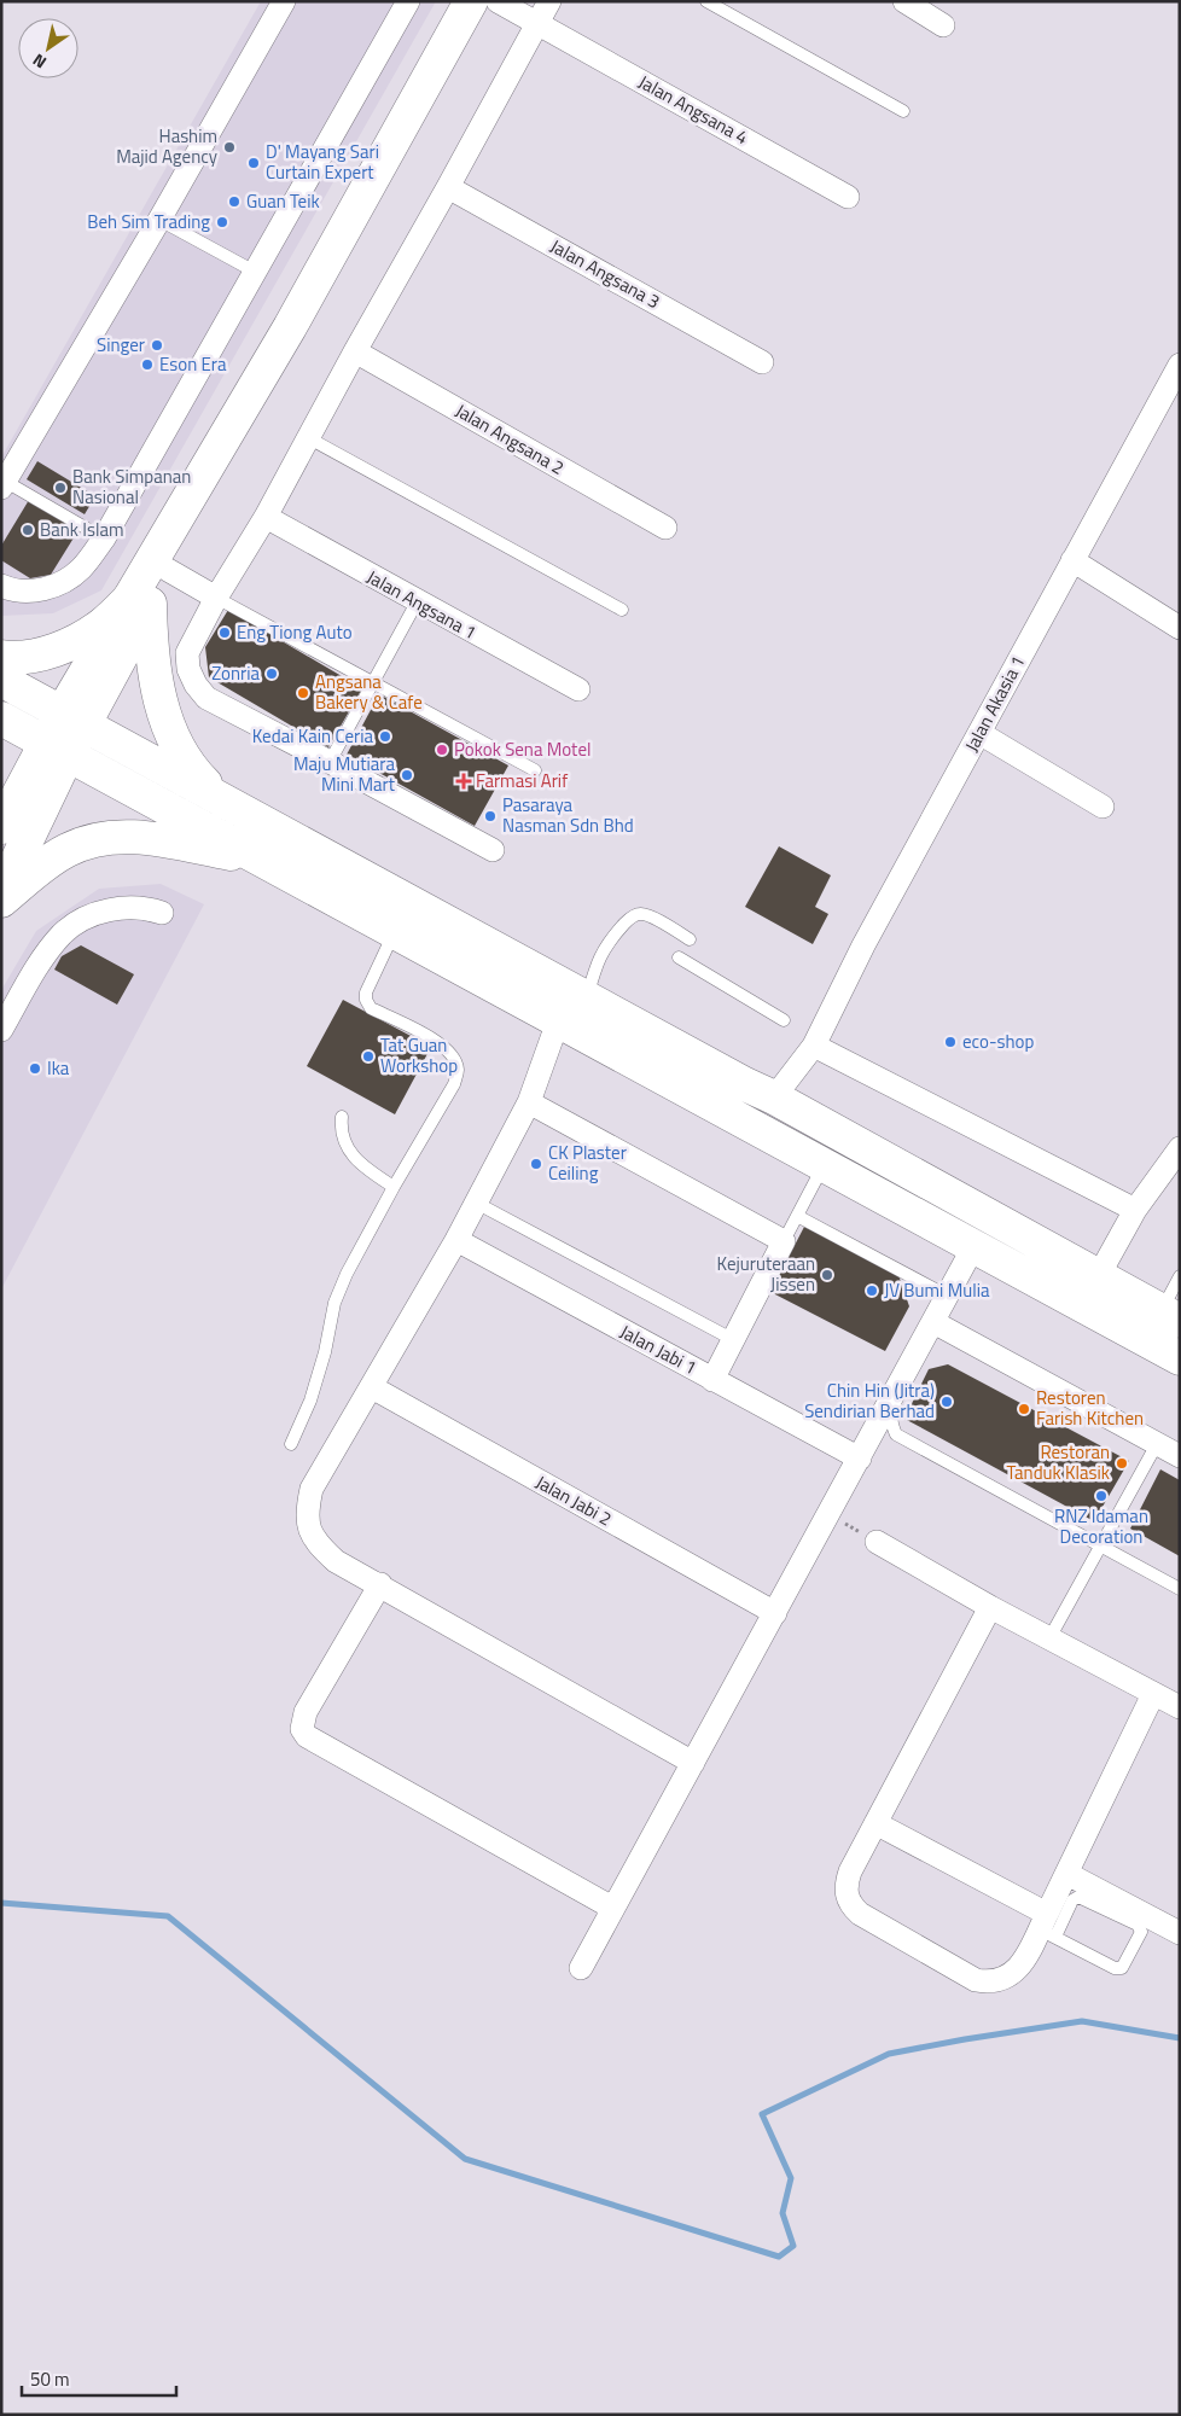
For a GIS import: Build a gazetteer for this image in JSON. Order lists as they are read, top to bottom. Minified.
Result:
{"streets":{"street":["Jalan Angsana 4","Jalan Angsana 3","Jalan Angsana 2","Jalan Angsana 1","Jalan Akasia 1","Jalan Jabi 1","Jalan Jabi 2"]},"places":{"other":["Hashim Majid Agency","D' Mayang Sari Curtain Expert","Guan Teik","Beh Sim Trading","Singer","Eson Era","Bank Simpanan Nasional","Bank Islam","Eng Tiong Auto","Zonria","Angsana Bakery & Cafe","Kedai Kain Ceria","Pokok Sena Motel","Maju Mutiara Mini Mart","Pasaraya Nasman Sdn Bhd","eco-shop","Tat Guan Workshop","Ika","CK Plaster Ceiling","Kejuruteraan Jissen","JV Bumi Mulia","Chin Hin (Jitra) Sendirian Berhad","Restoren Farish Kitchen","Restoran Tanduk Klasik","RNZ Idaman Decoration"],"health":["Farmasi Arif"]},"scale_bar":"50 m","north":"bottom left"}
